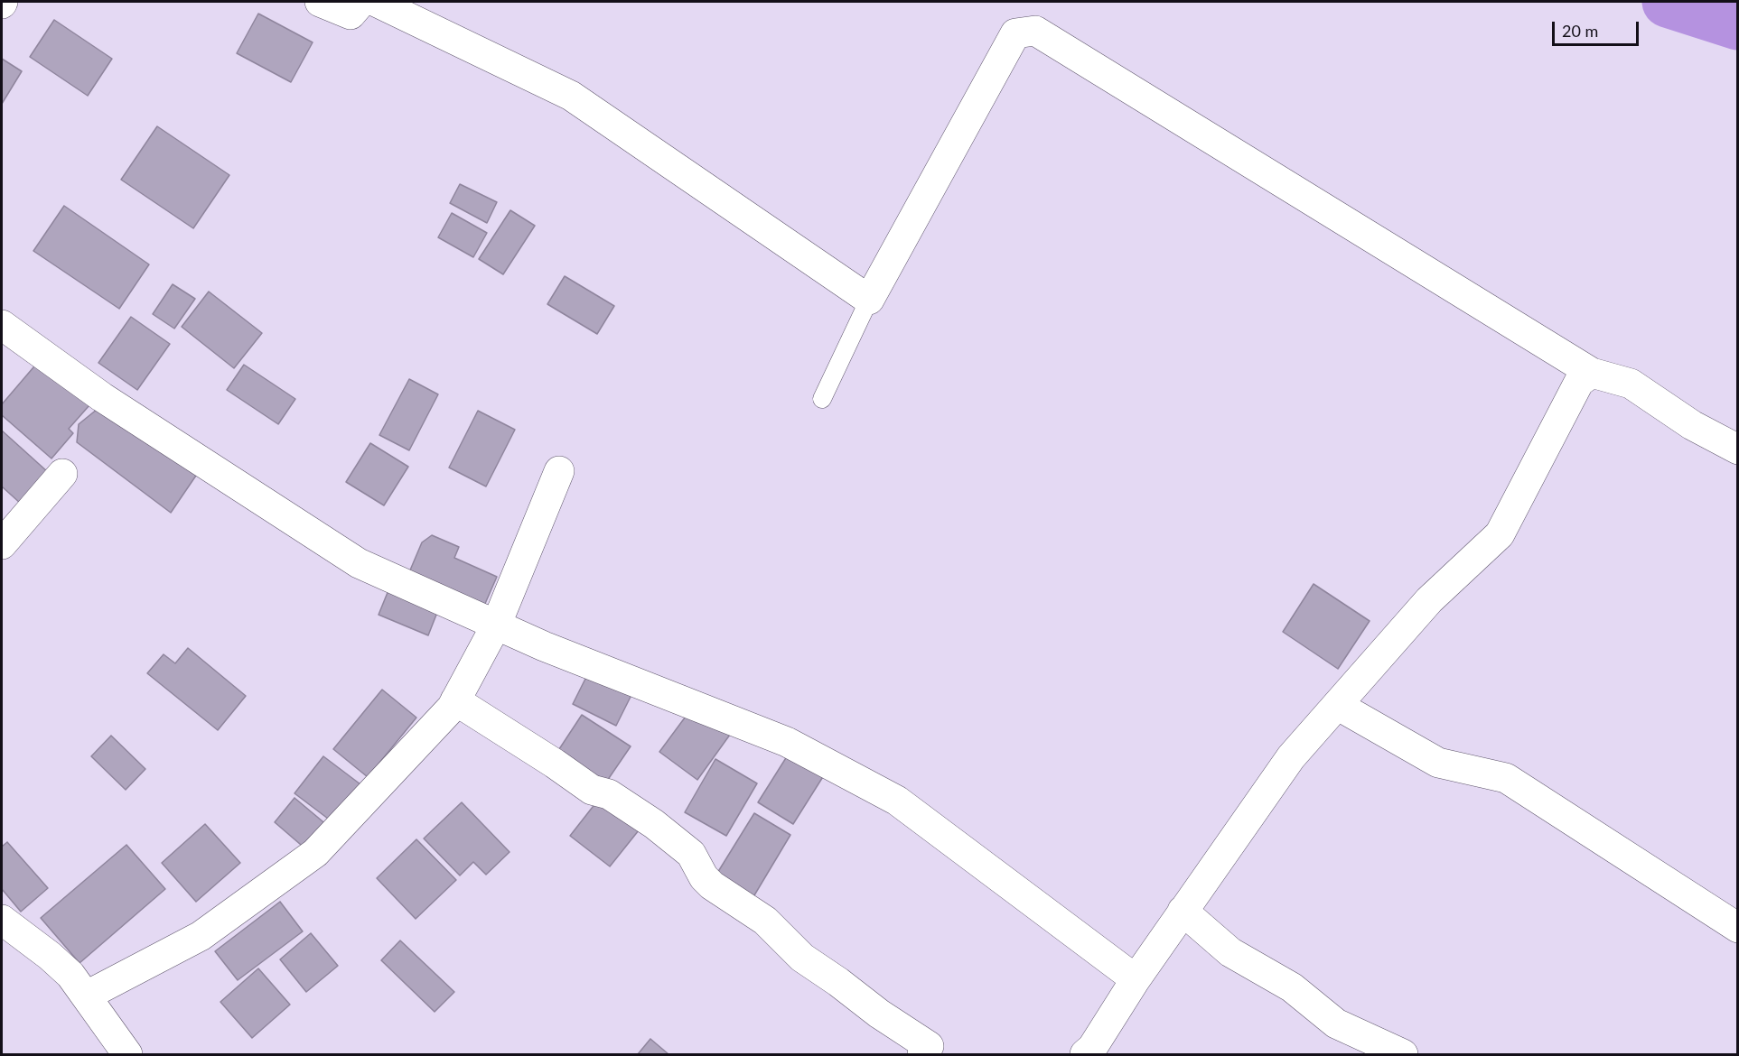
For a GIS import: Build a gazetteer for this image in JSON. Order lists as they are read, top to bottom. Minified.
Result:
{"scale_bar":"20 m"}
